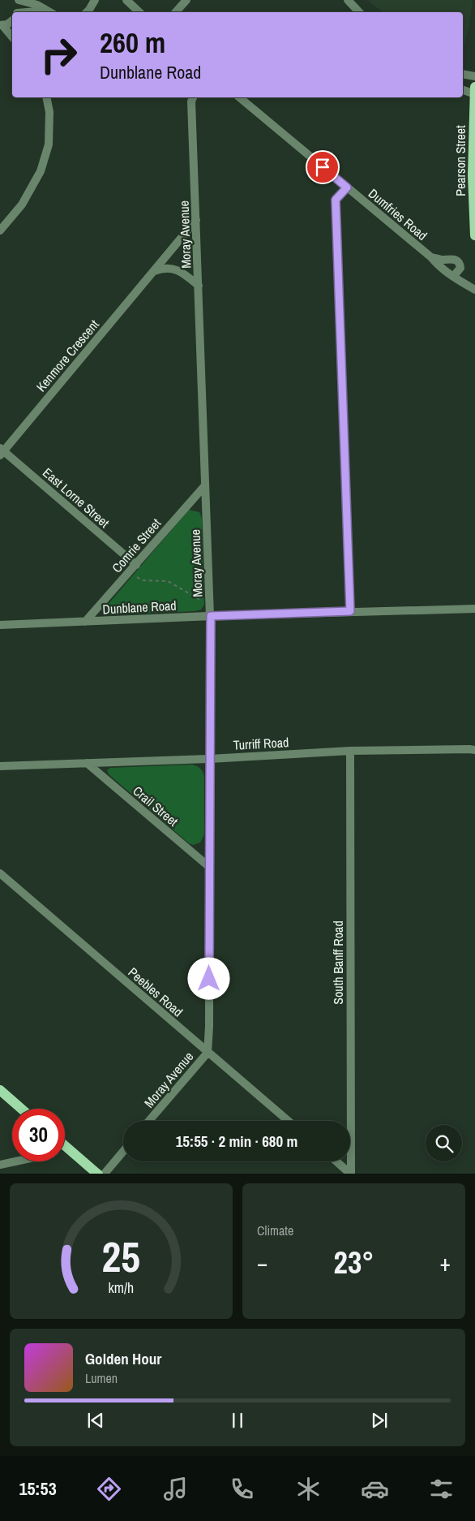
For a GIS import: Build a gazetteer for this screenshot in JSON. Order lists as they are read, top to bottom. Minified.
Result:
{"streets":{"main road":["Pearson Street"],"street":["Dumfries Road","Moray Avenue","Kenmore Crescent","East Lorne Street","Comrie Street","Dunblane Road","Turriff Road","Crail Street","South Banff Road","Peebles Road"]},"crossings":[["Moray Avenue","Kenmore Crescent"],["Moray Avenue","Comrie Street"],["Moray Avenue","Dunblane Road"],["Moray Avenue","Turriff Road"],["Moray Avenue","Crail Street"],["Moray Avenue","Peebles Road"],["Kenmore Crescent","East Lorne Street"],["East Lorne Street","Comrie Street"],["Comrie Street","Dunblane Road"],["Turriff Road","Crail Street"],["Turriff Road","South Banff Road"]],"page":{"turn":["260 m","Dunblane Road"],"limit":"30","trip":"15:55 · 2 min · 680 m","tile":"Climate","heat":["−","23°","+"],"song":["Golden Hour","Lumen"],"tabs":"15:53","gauge":["25","km/h"]}}
